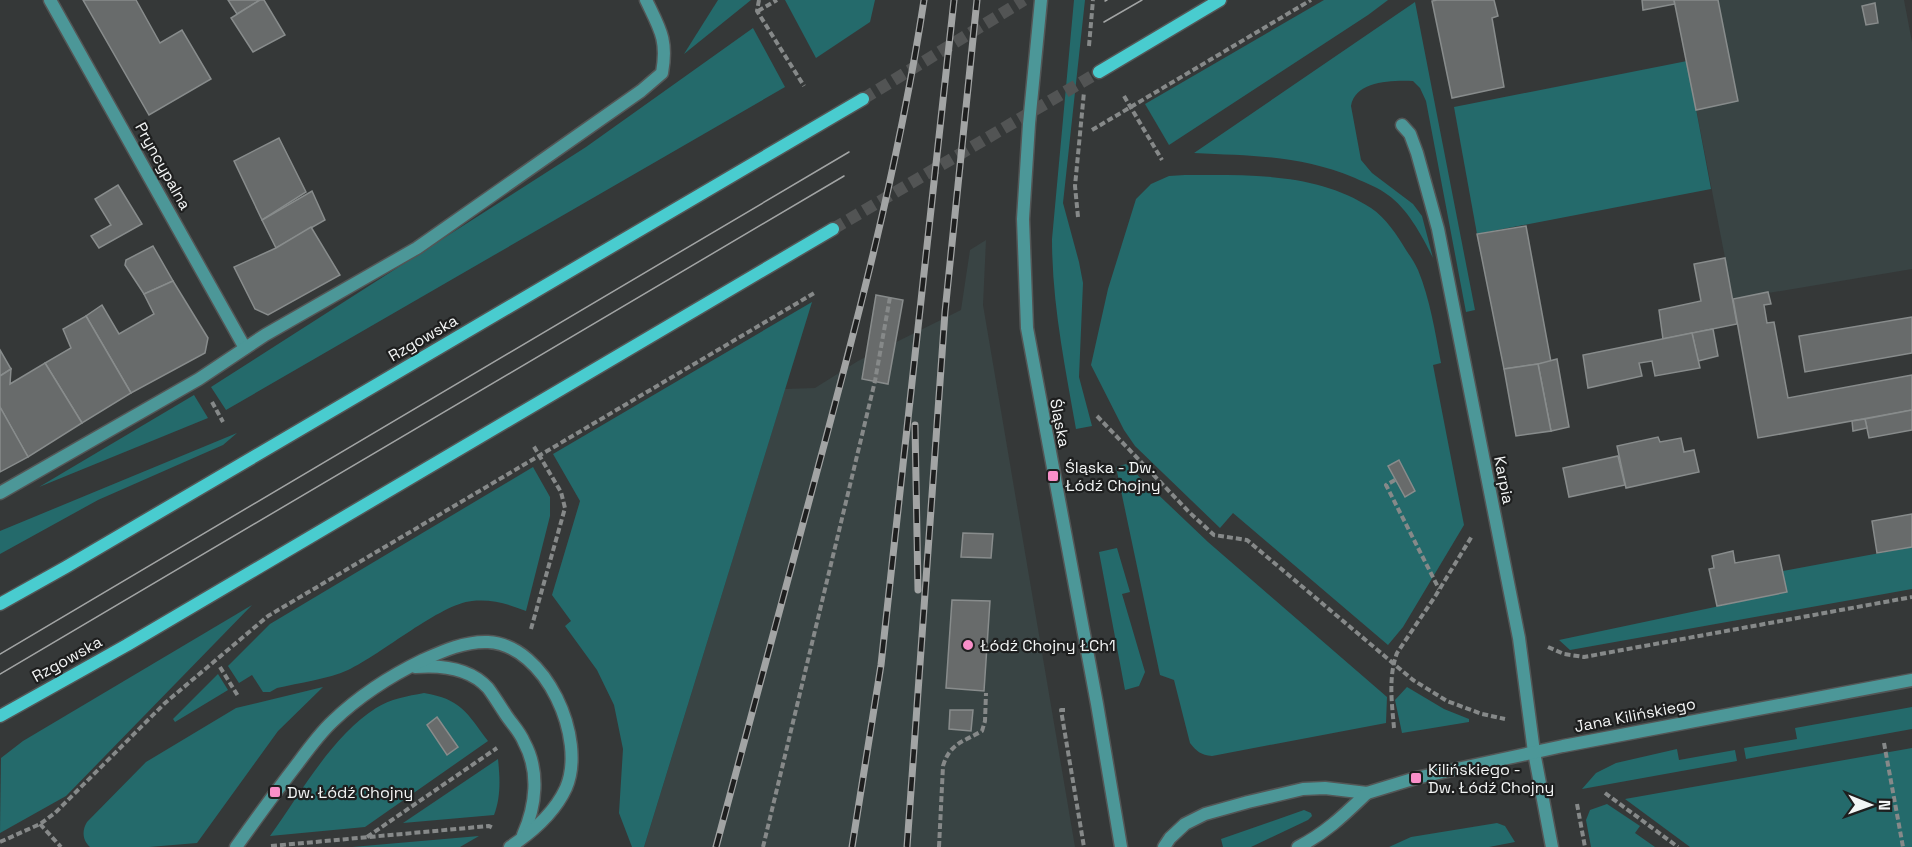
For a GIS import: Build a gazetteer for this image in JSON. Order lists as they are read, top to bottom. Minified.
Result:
{"streets":{"main road":["Rzgowska"],"street":["Pryncypalna","Śląska","Karpia","Jana Kilińskiego"]},"crossings":[["Karpia","Jana Kilińskiego"]],"places":{"transit":["Śląska - Dw. Łódź Chojny","Kilińskiego - Dw. Łódź Chojny","Dw. Łódź Chojny"],"other":["Łódź Chojny ŁCh1"]},"north":"right"}
